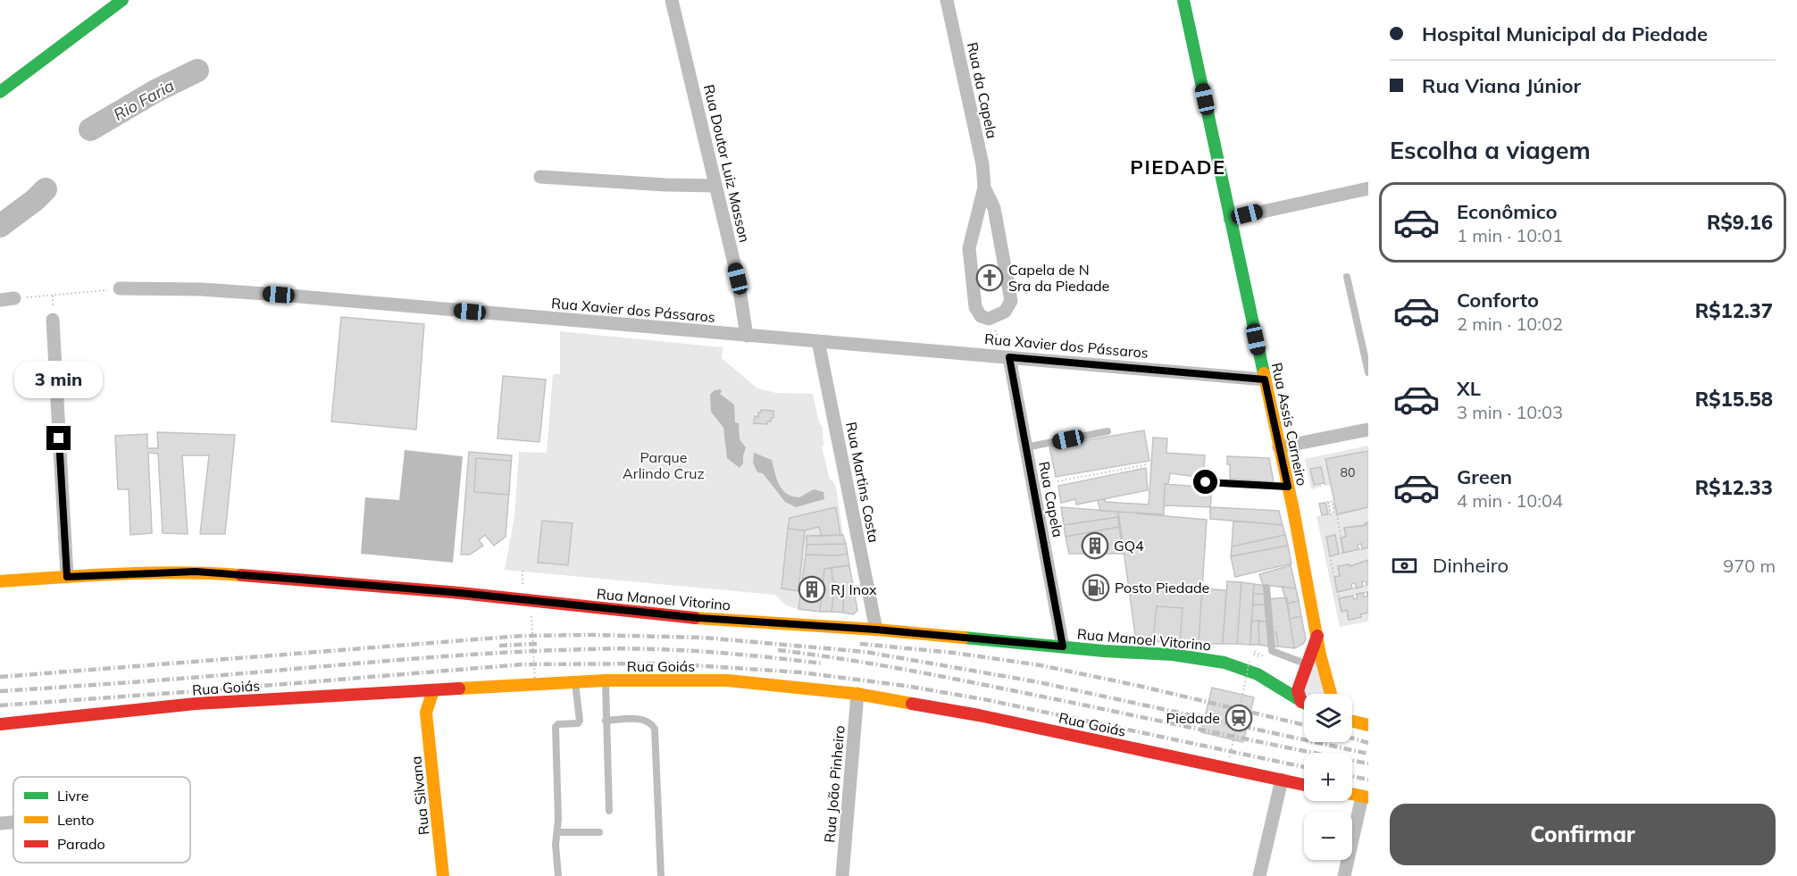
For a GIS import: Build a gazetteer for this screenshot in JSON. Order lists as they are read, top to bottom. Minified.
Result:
{"streets":{"main road":["Rua Assis Carneiro","Rua Manoel Vitorino","Rua Goiás","Rua Silvana"],"street":["Rua da Capela","Rua Doutor Luiz Masson","Rua Xavier dos Pássaros","Rua Martins Costa","Rua Capela","Rua João Pinheiro"]},"crossings":[["Rua Doutor Luiz Masson","Rua Xavier dos Pássaros"],["Rua Xavier dos Pássaros","Rua Assis Carneiro"],["Rua Xavier dos Pássaros","Rua Martins Costa"],["Rua Xavier dos Pássaros","Rua Capela"],["Rua Martins Costa","Rua Manoel Vitorino"],["Rua Capela","Rua Manoel Vitorino"],["Rua Goiás","Rua João Pinheiro"],["Rua Goiás","Rua Silvana"]],"districts":["PIEDADE"],"water":["Rio Faria"],"parks":["Parque Arlindo Cruz"],"places":{"church":["Capela de N Sra da Piedade"],"building":["GQ4","RJ Inox"],"fuel station":["Posto Piedade"],"station":["Piedade"]},"house_numbers":["80"],"legend":["Livre","Lento","Parado"],"page":{"banner":["Hospital Municipal da Piedade","Rua Viana Júnior"],"heading":"Escolha a viagem","list":[{"name":"Econômico","note":"1 min · 10:01","value":"R$9.16"},{"name":"Conforto","note":"2 min · 10:02","value":"R$12.37"},{"name":"XL","note":"3 min · 10:03","value":"R$15.58"},{"name":"Green","note":"4 min · 10:04","value":"R$12.33"}],"bubble":"3 min","pay":["Dinheiro","970 m"],"map_buttons":["+","−"],"buttons":"Confirmar"}}
